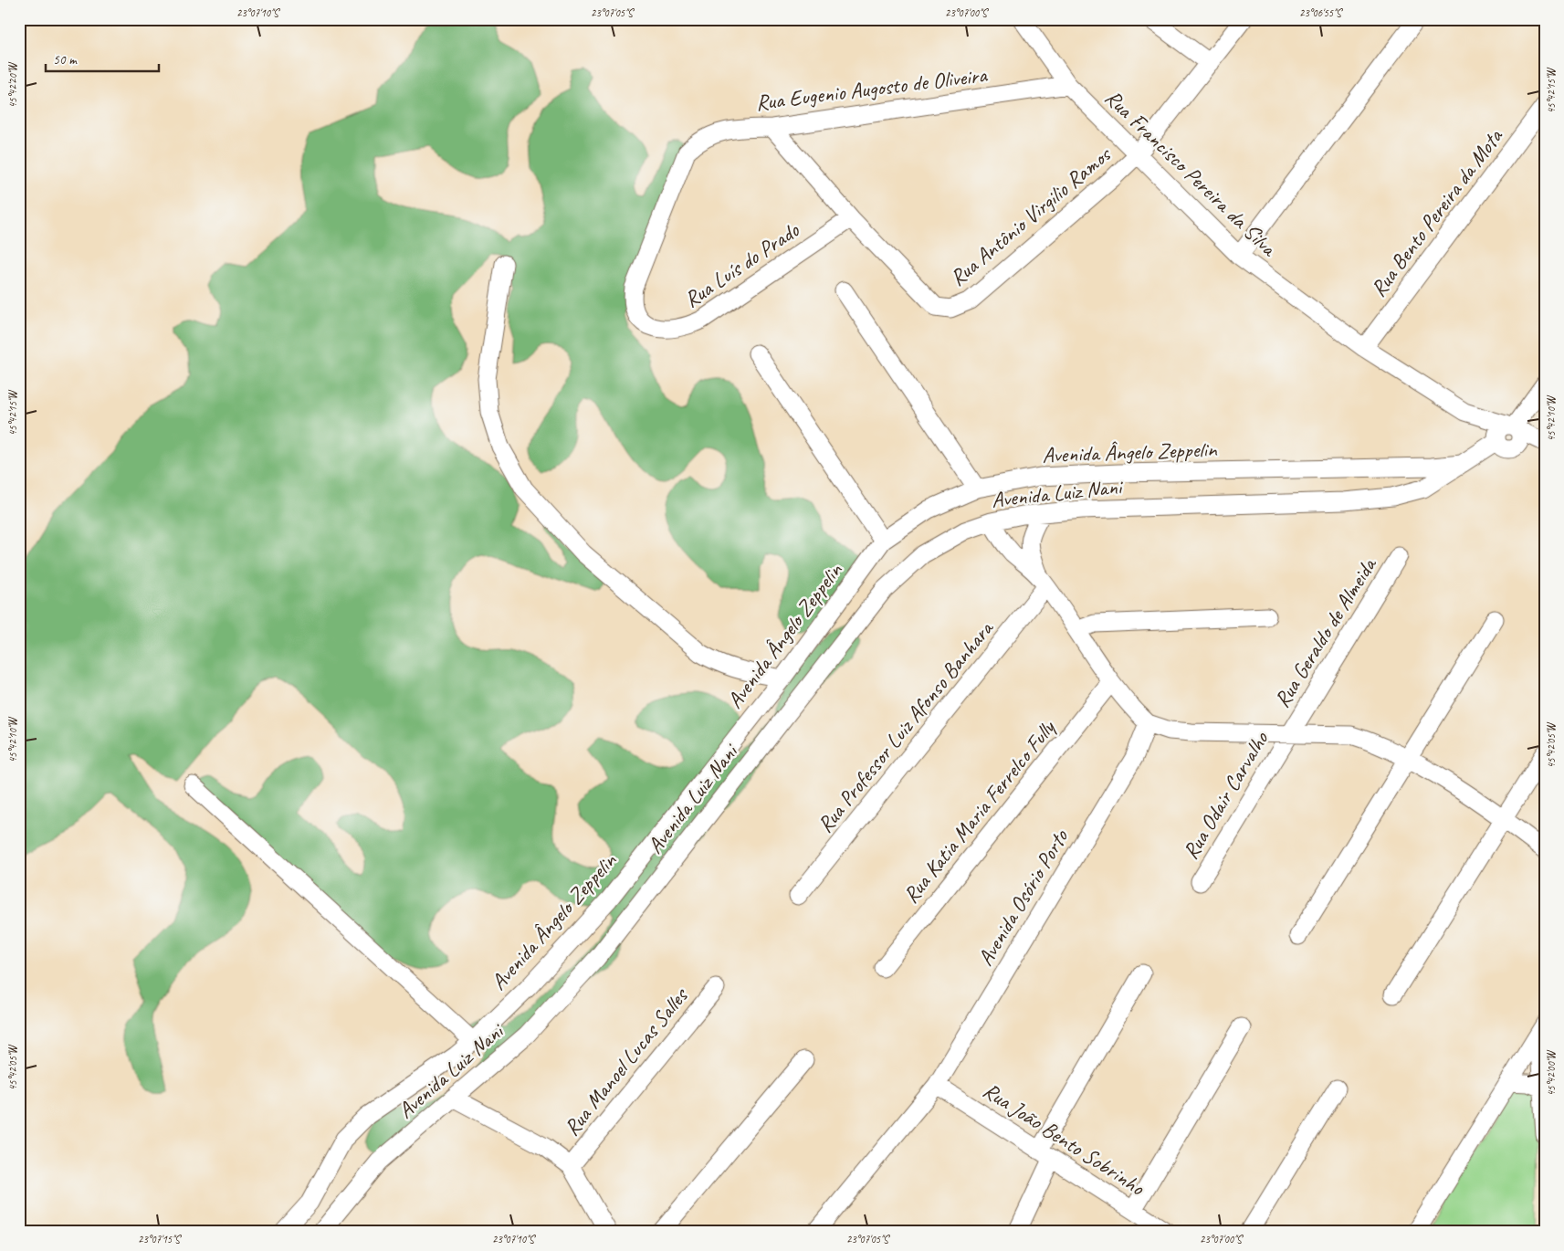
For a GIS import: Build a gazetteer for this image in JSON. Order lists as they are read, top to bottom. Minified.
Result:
{"streets":{"street":["Rua Eugenio Augosto de Oliveira","Rua Francisco Pereira da Silva","Rua Bento Pereira da Mota","Rua Antônio Virgilio Ramos","Rua Luís do Prado","Avenida Ângelo Zeppelin","Avenida Luiz Nani","Rua Geraldo de Almeida","Rua Professor Luiz Afonso Banhara","Rua Odair Carvalho","Rua Katia Maria Ferrelco Fully","Avenida Osório Porto","Rua Manoel Lucas Salles","Rua João Bento Sobrinho"]},"crossings":[["Rua Eugenio Augosto de Oliveira","Rua Francisco Pereira da Silva"],["Rua Eugenio Augosto de Oliveira","Rua Antônio Virgilio Ramos"],["Rua Eugenio Augosto de Oliveira","Rua Luís do Prado"],["Rua Francisco Pereira da Silva","Rua Bento Pereira da Mota"],["Rua Francisco Pereira da Silva","Rua Antônio Virgilio Ramos"],["Rua Francisco Pereira da Silva","Avenida Ângelo Zeppelin"],["Rua Antônio Virgilio Ramos","Rua Luís do Prado"],["Avenida Ângelo Zeppelin","Avenida Luiz Nani"],["Rua Geraldo de Almeida","Rua Odair Carvalho"],["Avenida Osório Porto","Rua João Bento Sobrinho"]],"scale_bar":"50 m","coordinates":["23°07'10\"S","23°07'05\"S","23°07'00\"S","23°06'55\"S","45°42'20\"W","45°42'15\"W","45°42'10\"W","45°42'05\"W","45°42'00\"W","23°07'15\"S"]}
